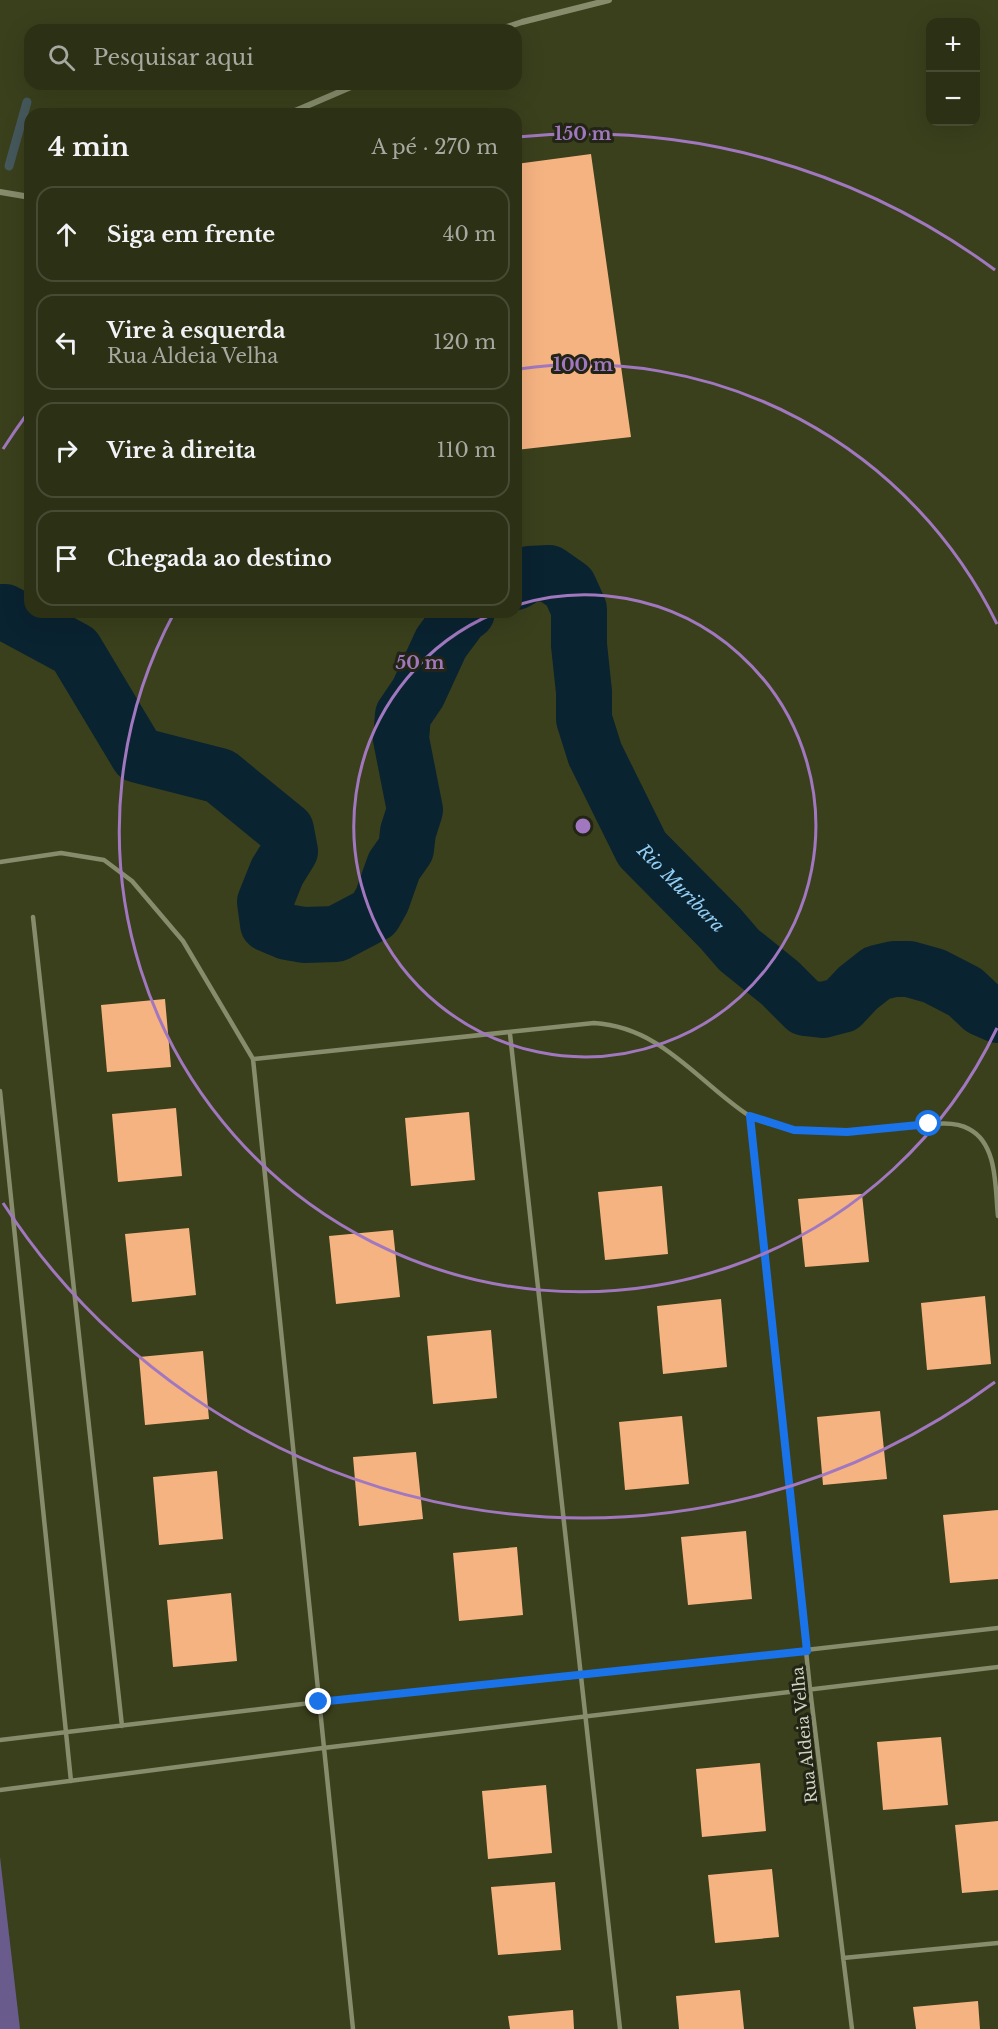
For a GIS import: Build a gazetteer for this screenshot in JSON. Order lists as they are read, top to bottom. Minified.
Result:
{"streets":{"lane":["Rua Aldeia Velha"]},"water":["Rio Muribara"],"page":{"map_buttons":["+","−"],"search":"Pesquisar aqui","heading":["4 min","A pé · 270 m"],"list":[["Siga em frente","40 m"],["Vire à esquerda","Rua Aldeia Velha","120 m"],["Vire à direita","110 m"],"Chegada ao destino"]},"rings":["150 m","100 m","50 m"]}
